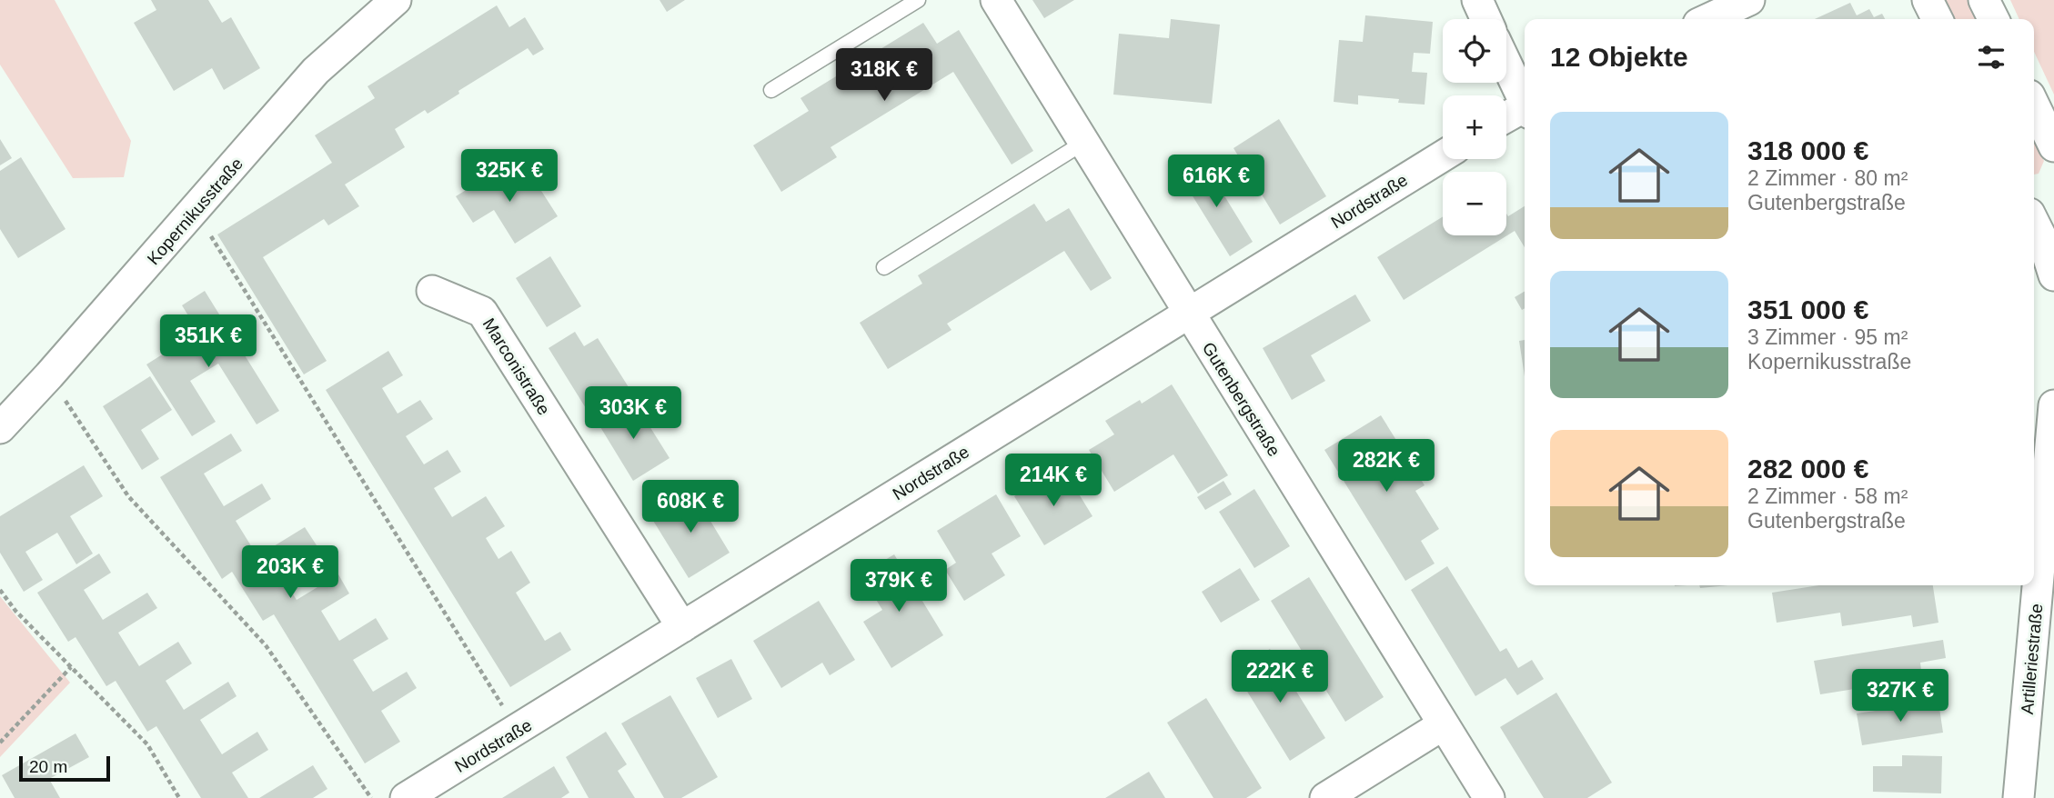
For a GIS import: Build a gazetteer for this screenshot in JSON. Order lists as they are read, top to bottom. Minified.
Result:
{"streets":{"street":["Nordstraße","Kopernikusstraße","Marconistraße","Gutenbergstraße","Artilleriestraße"]},"crossings":[["Nordstraße","Marconistraße"],["Nordstraße","Gutenbergstraße"]],"scale_bar":"20 m","page":{"map_buttons":["+","−"],"heading":"12 Objekte","price":["318K €","325K €","616K €","351K €","303K €","282K €","214K €","608K €","203K €","379K €","222K €","327K €"],"list":[{"name":"318 000 €","note":"2 Zimmer · 80 m² · Gutenbergstraße"},{"name":"351 000 €","note":"3 Zimmer · 95 m² · Kopernikusstraße"},{"name":"282 000 €","note":"2 Zimmer · 58 m² · Gutenbergstraße"}],"scale":"20 m"}}
